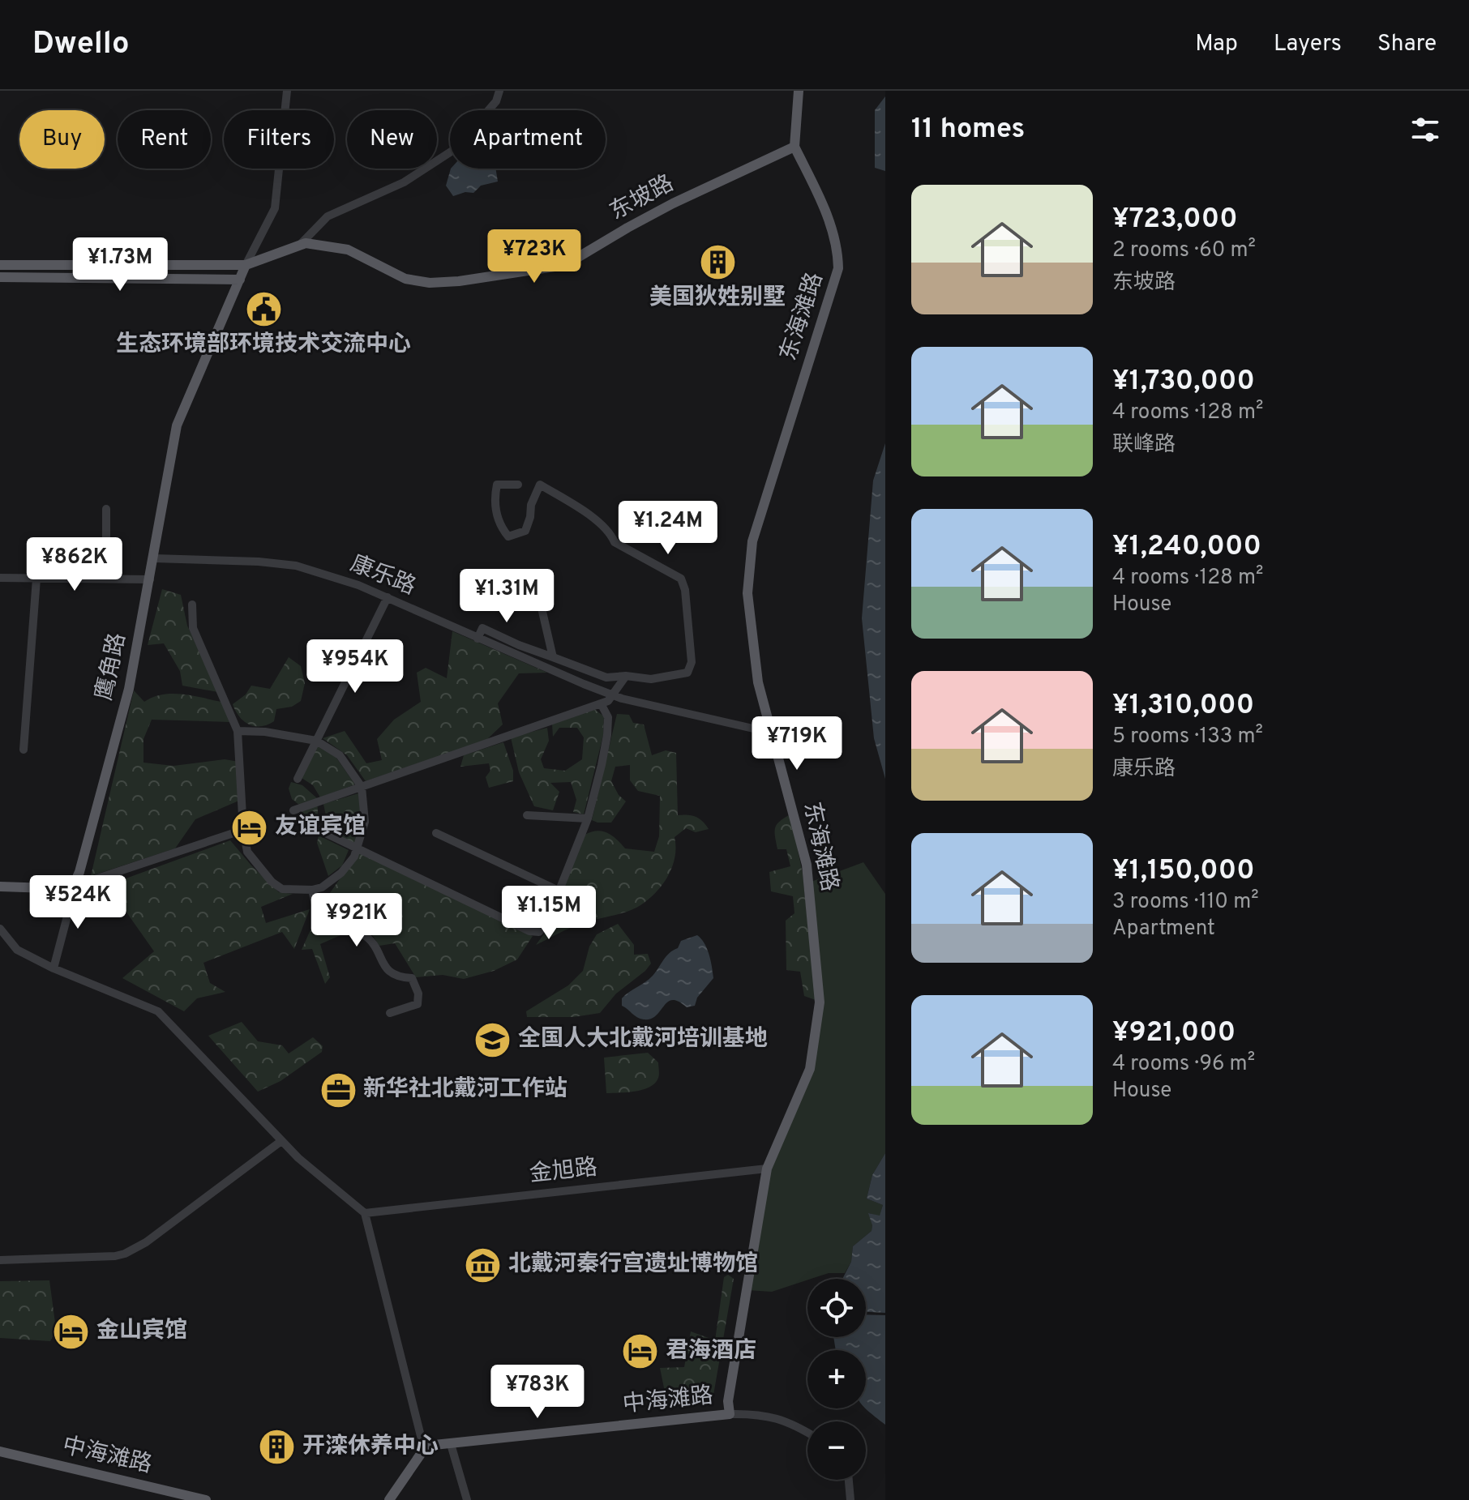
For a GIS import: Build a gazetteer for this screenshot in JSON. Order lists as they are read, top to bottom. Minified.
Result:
{"streets":{"main road":["东坡路","东海滩路","鹰角路","中海滩路"],"street":["康乐路","金旭路"]},"crossings":[["东坡路","东海滩路"],["东坡路","鹰角路"],["东海滩路","康乐路"],["东海滩路","金旭路"],["东海滩路","中海滩路"],["康乐路","鹰角路"]],"places":{"building":["美国狄姓别墅","开滦休养中心"],"public building":["生态环境部环境技术交流中心"],"hotel":["友谊宾馆","金山宾馆","君海酒店"],"school or university":["全国人大北戴河培训基地"],"office":["新华社北戴河工作站"],"museum":["北戴河秦行宫遗址博物馆"]},"page":{"header":"Dwello","nav":["Map","Layers","Share"],"heading":"11 homes","chip":["Buy","Rent","Filters","New","Apartment"],"list":[{"name":"¥723,000","note":"2 rooms · 60 m² · 东坡路"},{"name":"¥1,730,000","note":"4 rooms · 128 m² · 联峰路"},{"name":"¥1,240,000","note":"4 rooms · 128 m² · House"},{"name":"¥1,310,000","note":"5 rooms · 133 m² · 康乐路"},{"name":"¥1,150,000","note":"3 rooms · 110 m² · Apartment"},{"name":"¥921,000","note":"4 rooms · 96 m² · House"}],"price":["¥723K","¥1.73M","¥1.24M","¥862K","¥1.31M","¥954K","¥719K","¥524K","¥1.15M","¥921K","¥783K"],"map_buttons":["+","−"]}}
